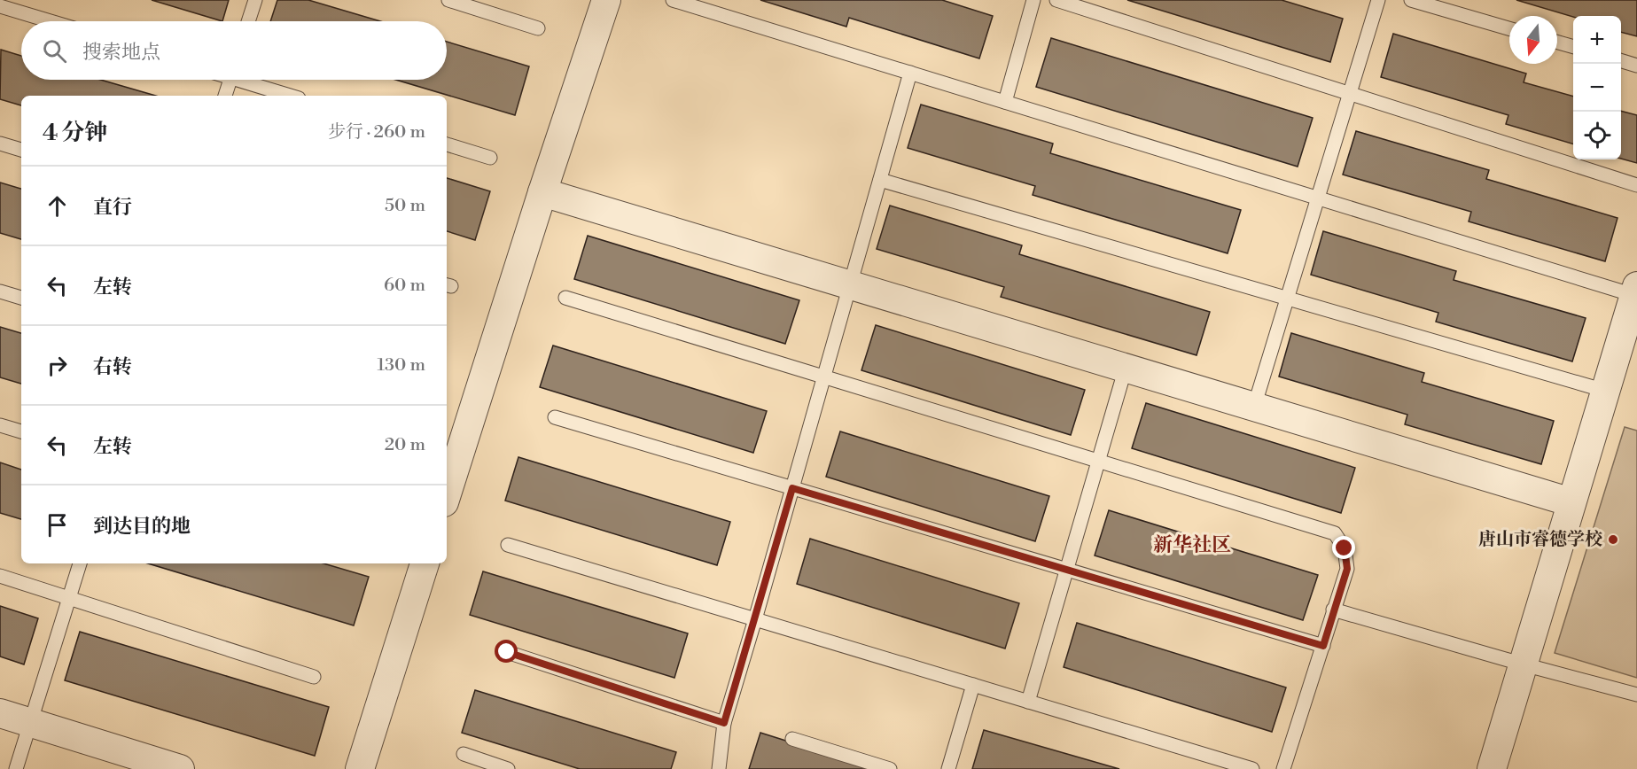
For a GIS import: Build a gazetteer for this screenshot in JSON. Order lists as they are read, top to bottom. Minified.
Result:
{"districts":["新华社区"],"places":["唐山市睿德学校"],"north":"bottom","page":{"map_buttons":["+","−"],"search":"搜索地点","heading":["4 分钟","步行 · 260 m"],"list":[["直行","50 m"],["左转","60 m"],["右转","130 m"],["左转","20 m"],"到达目的地"]}}
